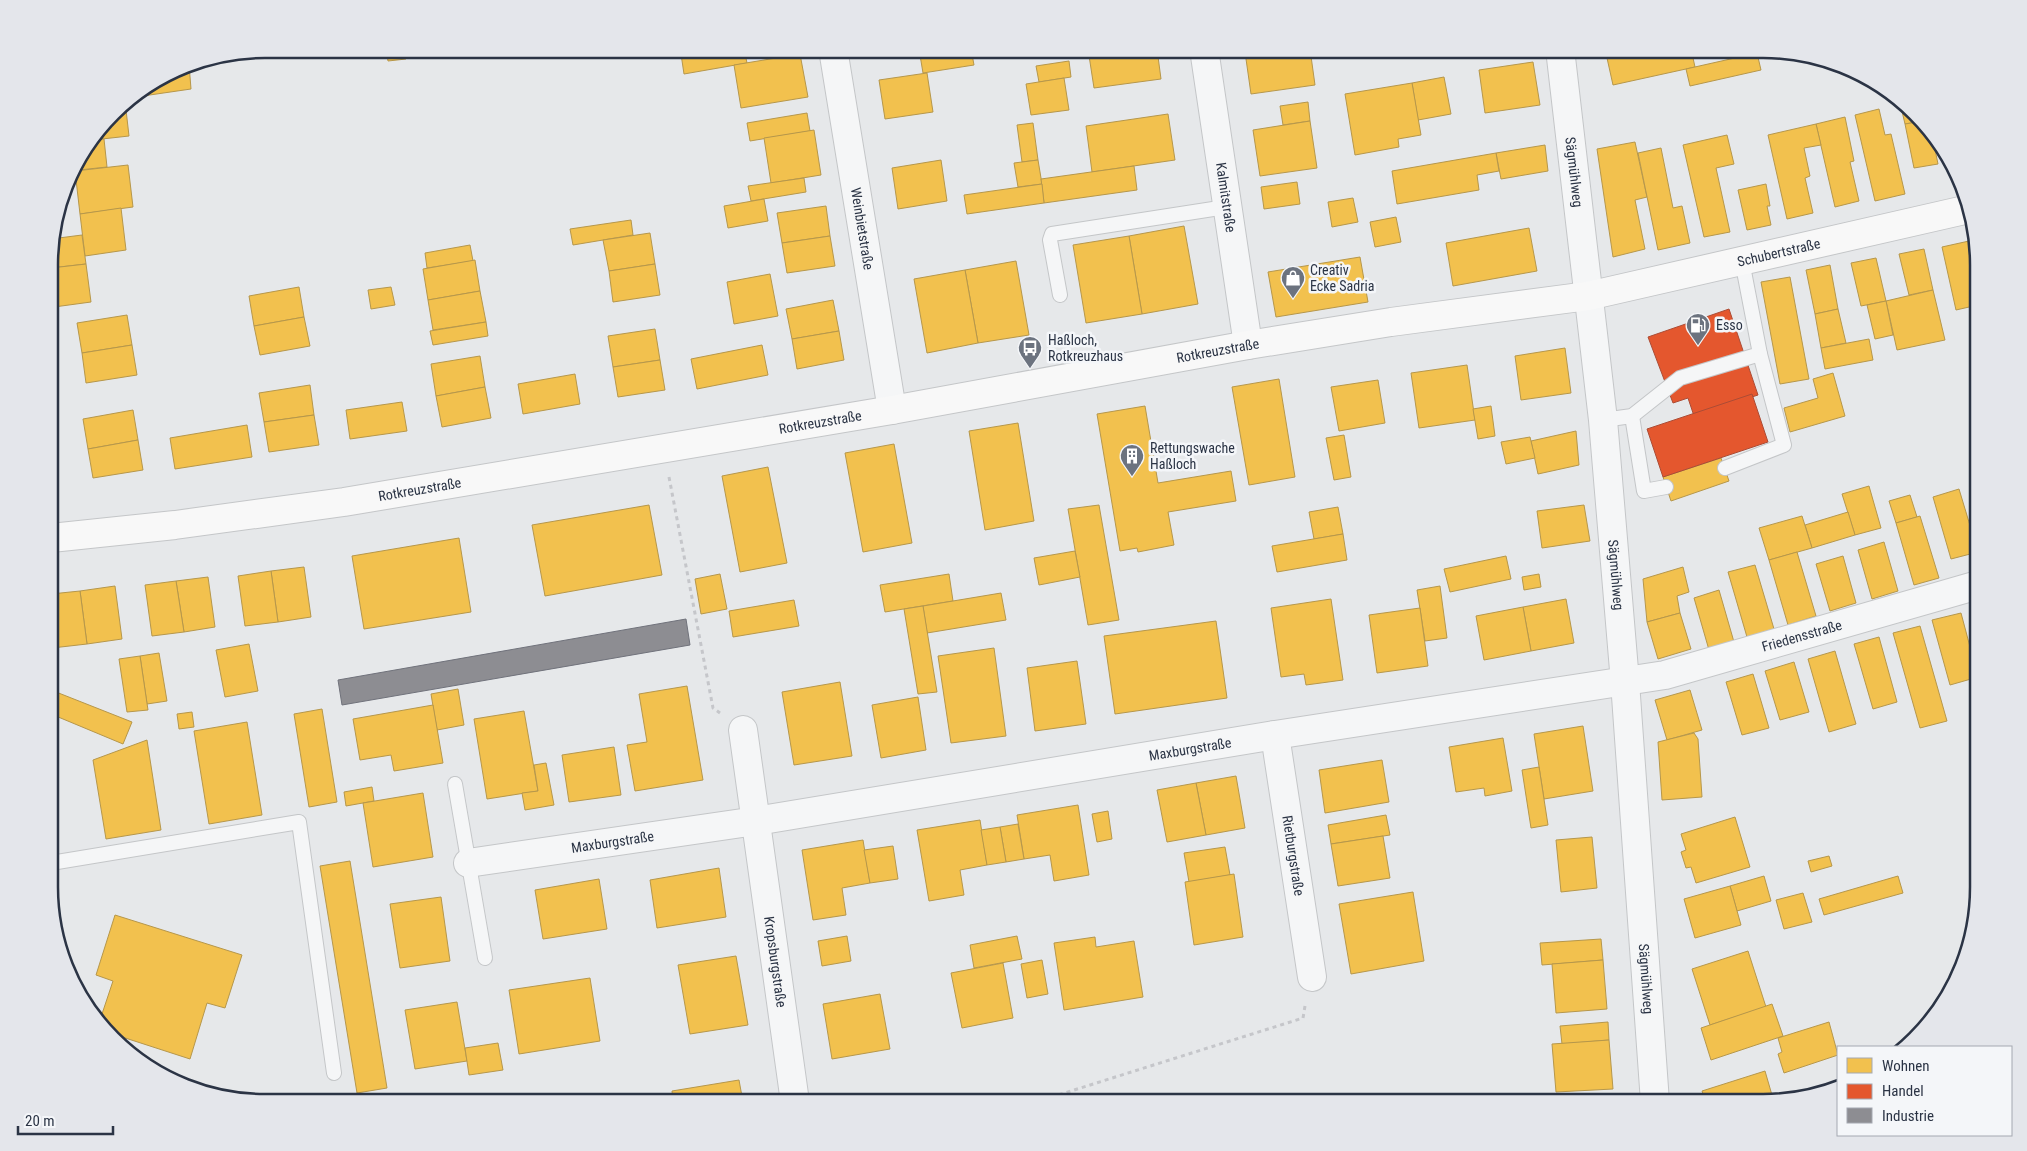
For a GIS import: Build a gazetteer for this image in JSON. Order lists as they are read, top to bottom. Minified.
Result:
{"streets":{"main road":["Schubertstraße","Rotkreuzstraße"],"street":["Sägmühlweg","Kalmitstraße","Weinbietstraße","Friedensstraße","Maxburgstraße","Rietburgstraße","Kropsburgstraße"]},"crossings":[["Sägmühlweg","Schubertstraße"],["Sägmühlweg","Rotkreuzstraße"],["Sägmühlweg","Friedensstraße"],["Sägmühlweg","Maxburgstraße"],["Kalmitstraße","Rotkreuzstraße"],["Weinbietstraße","Rotkreuzstraße"],["Schubertstraße","Rotkreuzstraße"],["Friedensstraße","Maxburgstraße"],["Maxburgstraße","Rietburgstraße"],["Maxburgstraße","Kropsburgstraße"]],"places":{"shop":["Creativ Ecke Sadria"],"fuel station":["Esso"],"bus stop":["Haßloch, Rotkreuzhaus"],"building":["Rettungswache Haßloch"]},"legend":["Wohnen","Handel","Industrie"],"scale_bar":"20 m"}
